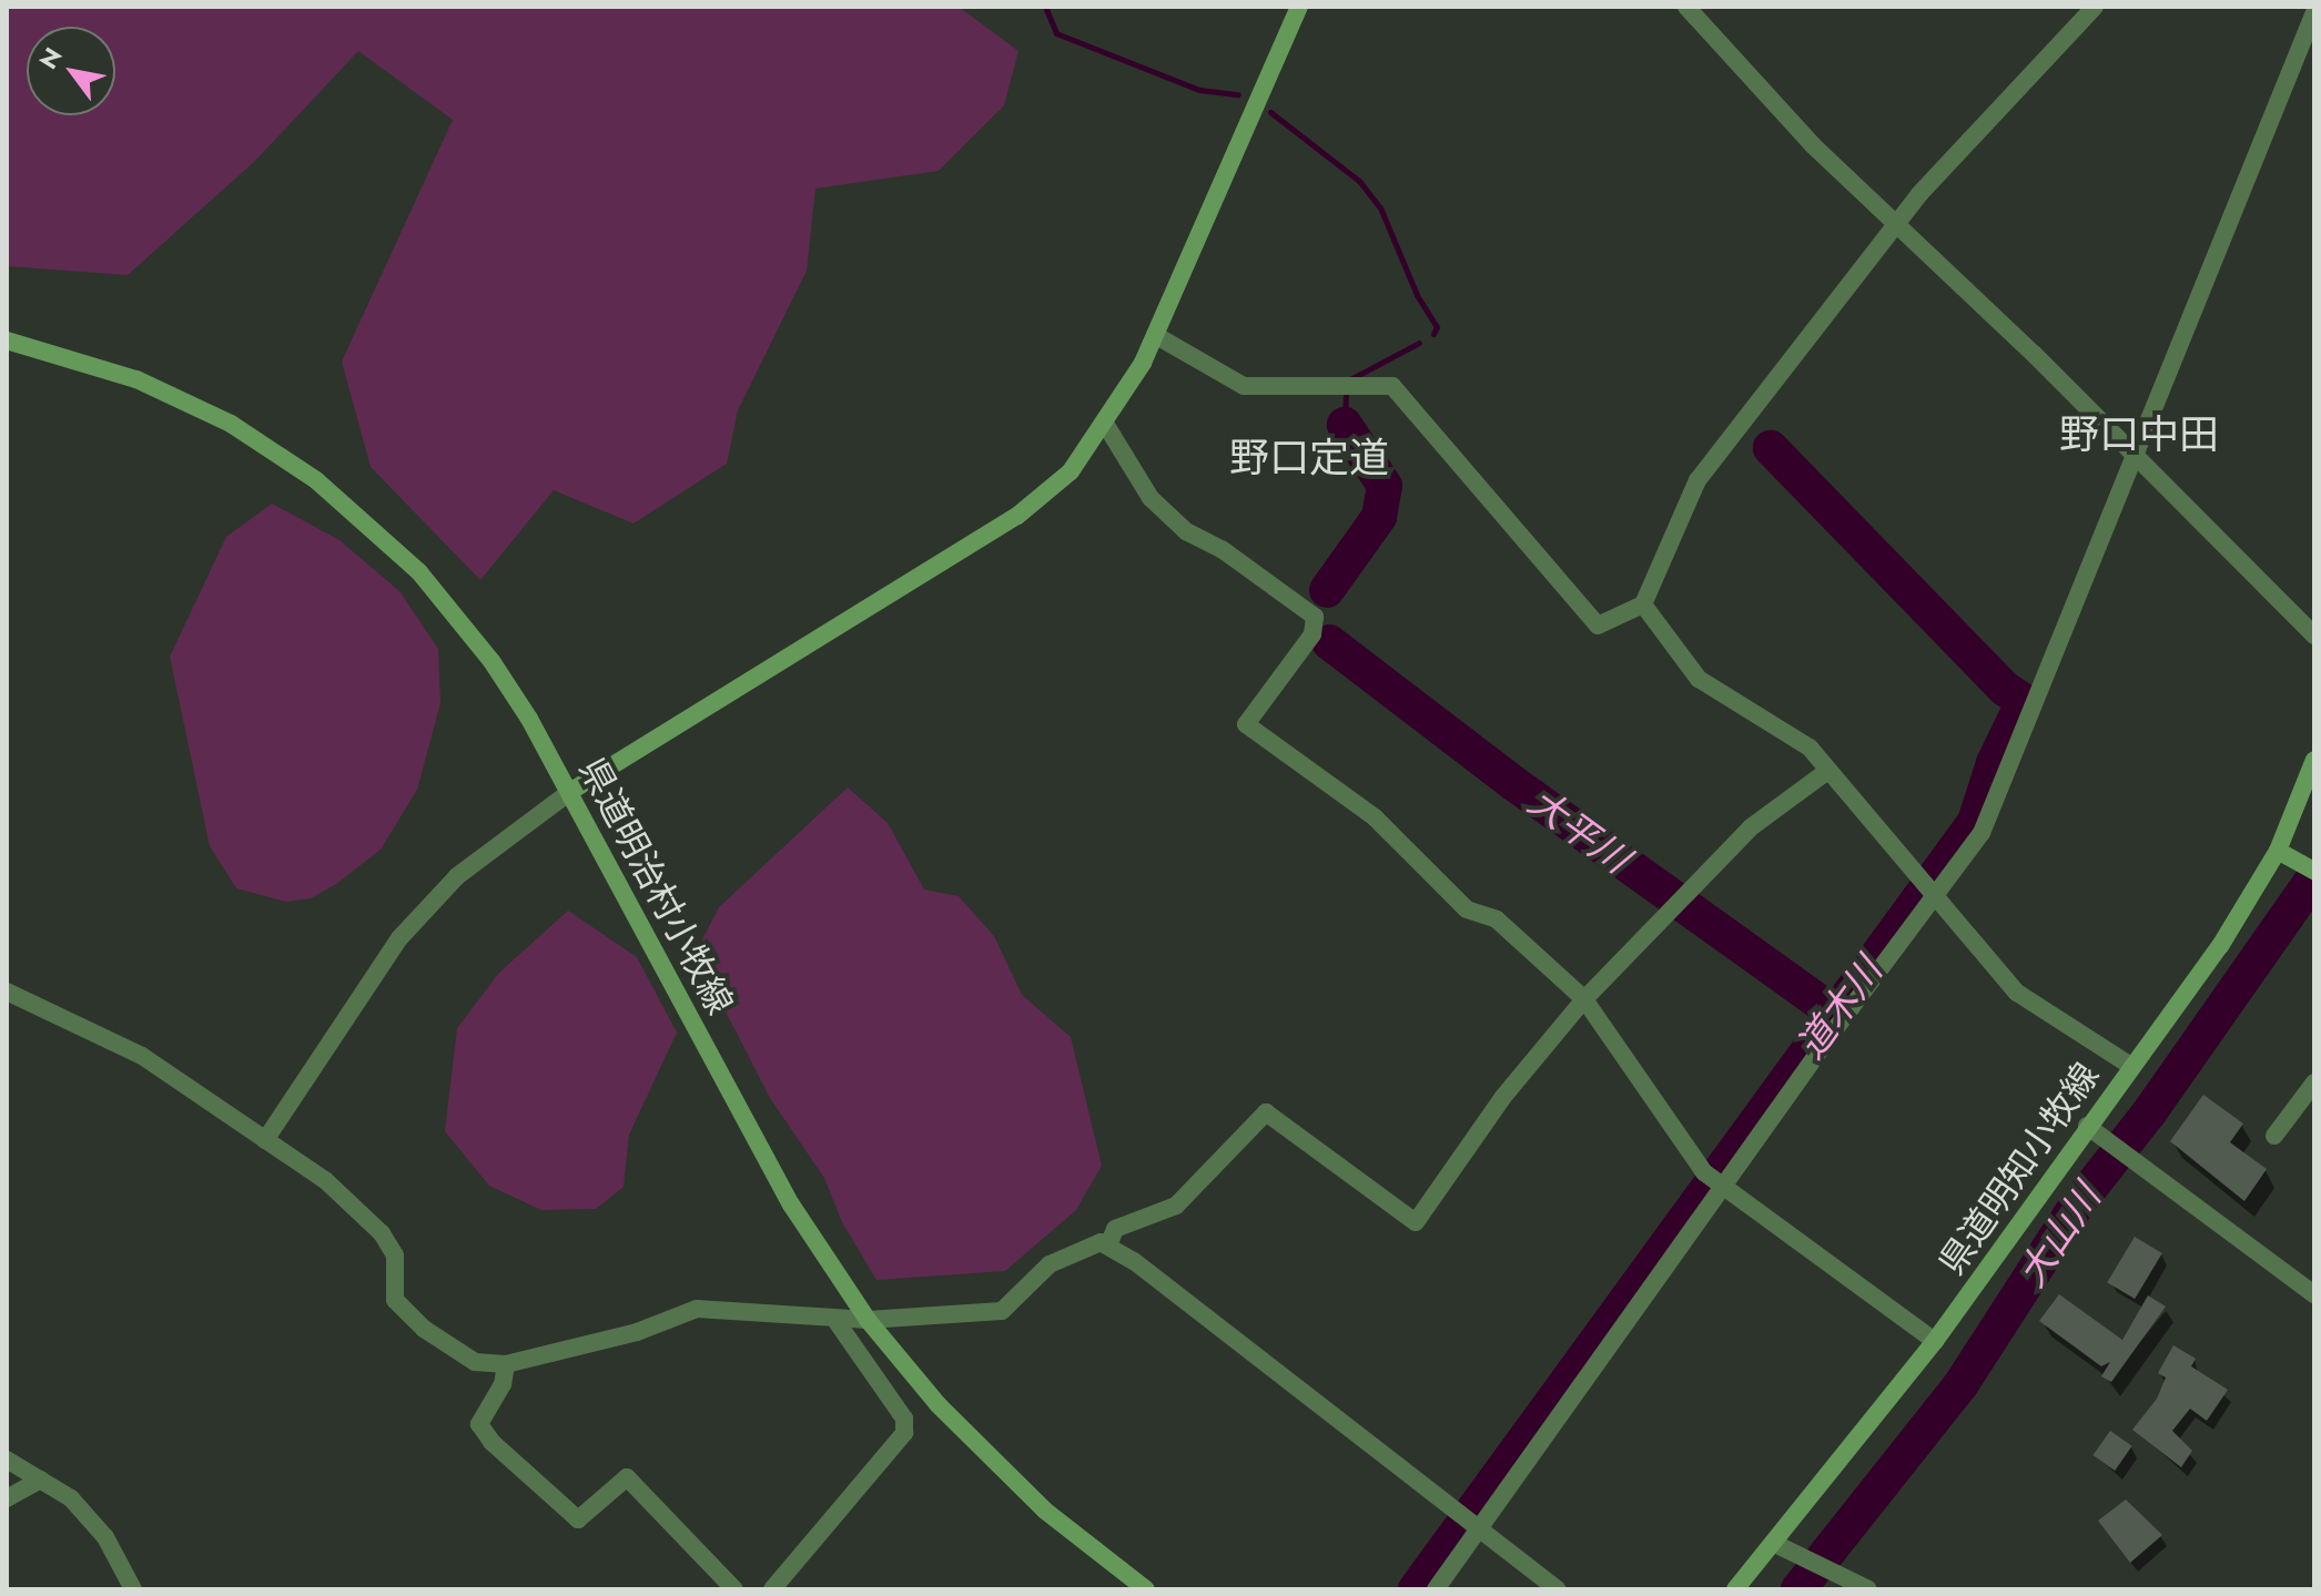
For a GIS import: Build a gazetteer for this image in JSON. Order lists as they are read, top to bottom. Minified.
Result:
{"streets":{"main road":["県道明治村小牧線","県道明知小牧線"]},"districts":["野口中田","野口定道"],"water":["大平川","道木川","大山川"],"north":"top left"}
